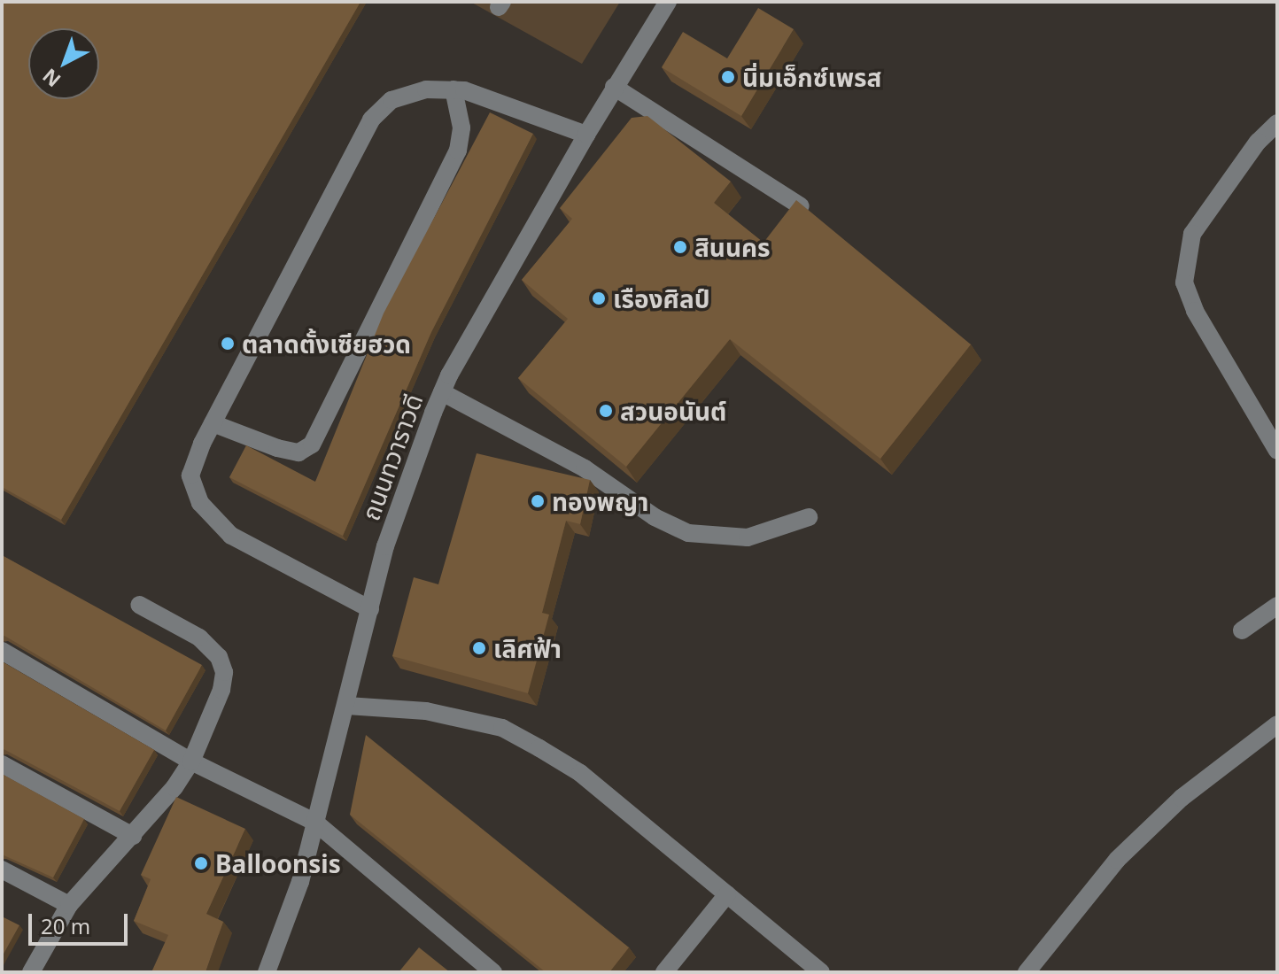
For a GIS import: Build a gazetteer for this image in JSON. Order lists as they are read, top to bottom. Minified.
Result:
{"streets":{"street":["ถนนทวาราวดี"]},"places":["นิ่มเอ็กซ์เพรส","สินนคร","เรืองศิลป์","ตลาดตั้งเซียฮวด","สวนอนันต์","ทองพญา","เลิศฟ้า","Balloonsis"],"scale_bar":"20 m","north":"bottom left"}
